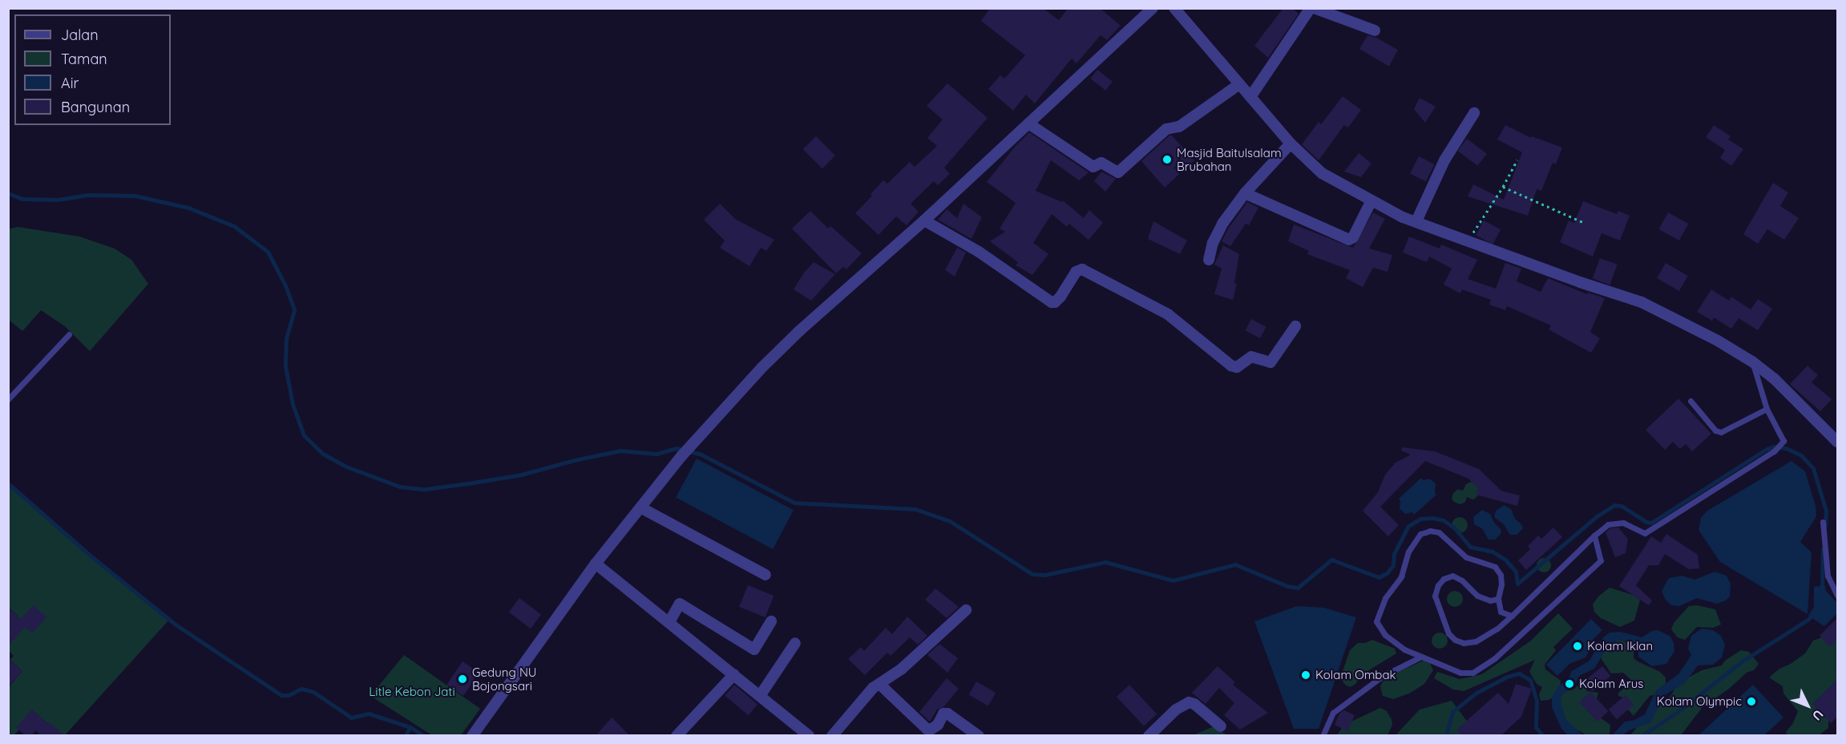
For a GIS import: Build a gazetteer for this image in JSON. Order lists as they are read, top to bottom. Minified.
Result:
{"parks":["Litle Kebon Jati"],"places":["Masjid Baitulsalam Brubahan","Kolam Iklan","Kolam Ombak","Gedung NU Bojongsari","Kolam Arus","Kolam Olympic"],"legend":["Jalan","Taman","Air","Bangunan"],"north":"bottom right"}
